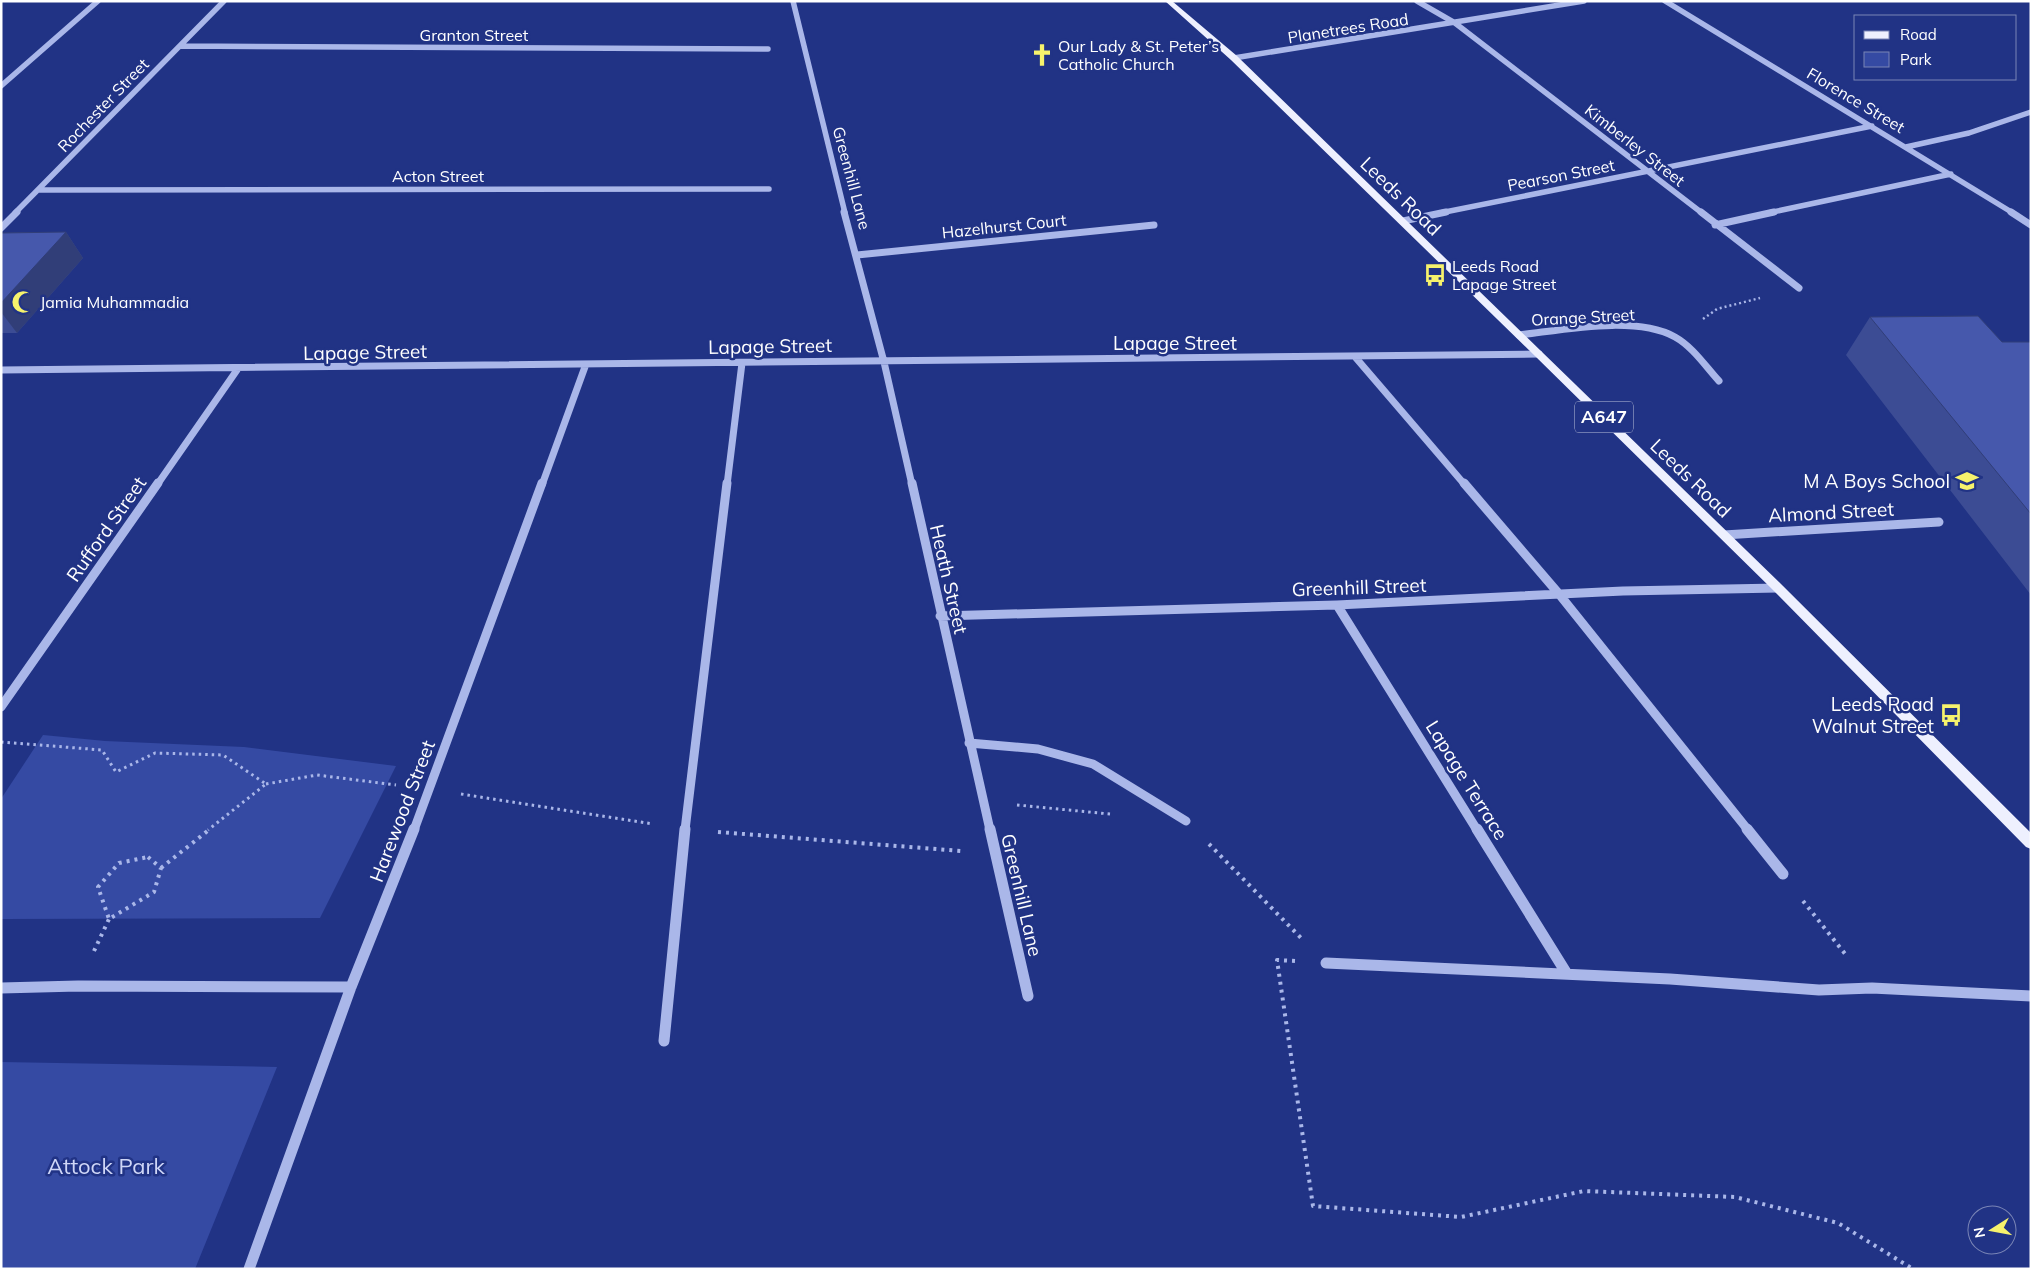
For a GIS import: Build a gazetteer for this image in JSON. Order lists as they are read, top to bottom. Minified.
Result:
{"streets":{"main road":["Leeds Road","A647"],"street":["Planetrees Road","Granton Street","Florence Street","Rochester Street","Kimberley Street","Pearson Street","Acton Street","Greenhill Lane","Hazelhurst Court","Orange Street","Lapage Street","Almond Street","Rufford Street","Heath Street","Greenhill Street","Lapage Terrace","Harewood Street"]},"crossings":[["Planetrees Road","Kimberley Street"],["Planetrees Road","Leeds Road"],["Granton Street","Rochester Street"],["Florence Street","Pearson Street"],["Rochester Street","Acton Street"],["Kimberley Street","Pearson Street"],["Pearson Street","Leeds Road"],["Greenhill Lane","Hazelhurst Court"],["Greenhill Lane","Lapage Street"],["Greenhill Lane","Heath Street"],["Leeds Road","Orange Street"],["Leeds Road","Lapage Street"],["Leeds Road","Almond Street"],["Leeds Road","Greenhill Street"],["Lapage Street","Rufford Street"],["Lapage Street","Heath Street"],["Lapage Street","Harewood Street"],["Heath Street","Greenhill Street"],["Greenhill Street","Lapage Terrace"]],"parks":["Attock Park"],"places":{"church":["Our Lady & St. Peter’s Catholic Church"],"bus stop":["Leeds Road Lapage Street","Leeds Road Walnut Street"],"mosque":["Jamia Muhammadia"],"school or university":["M A Boys School"]},"legend":["Road","Park"],"north":"left"}
